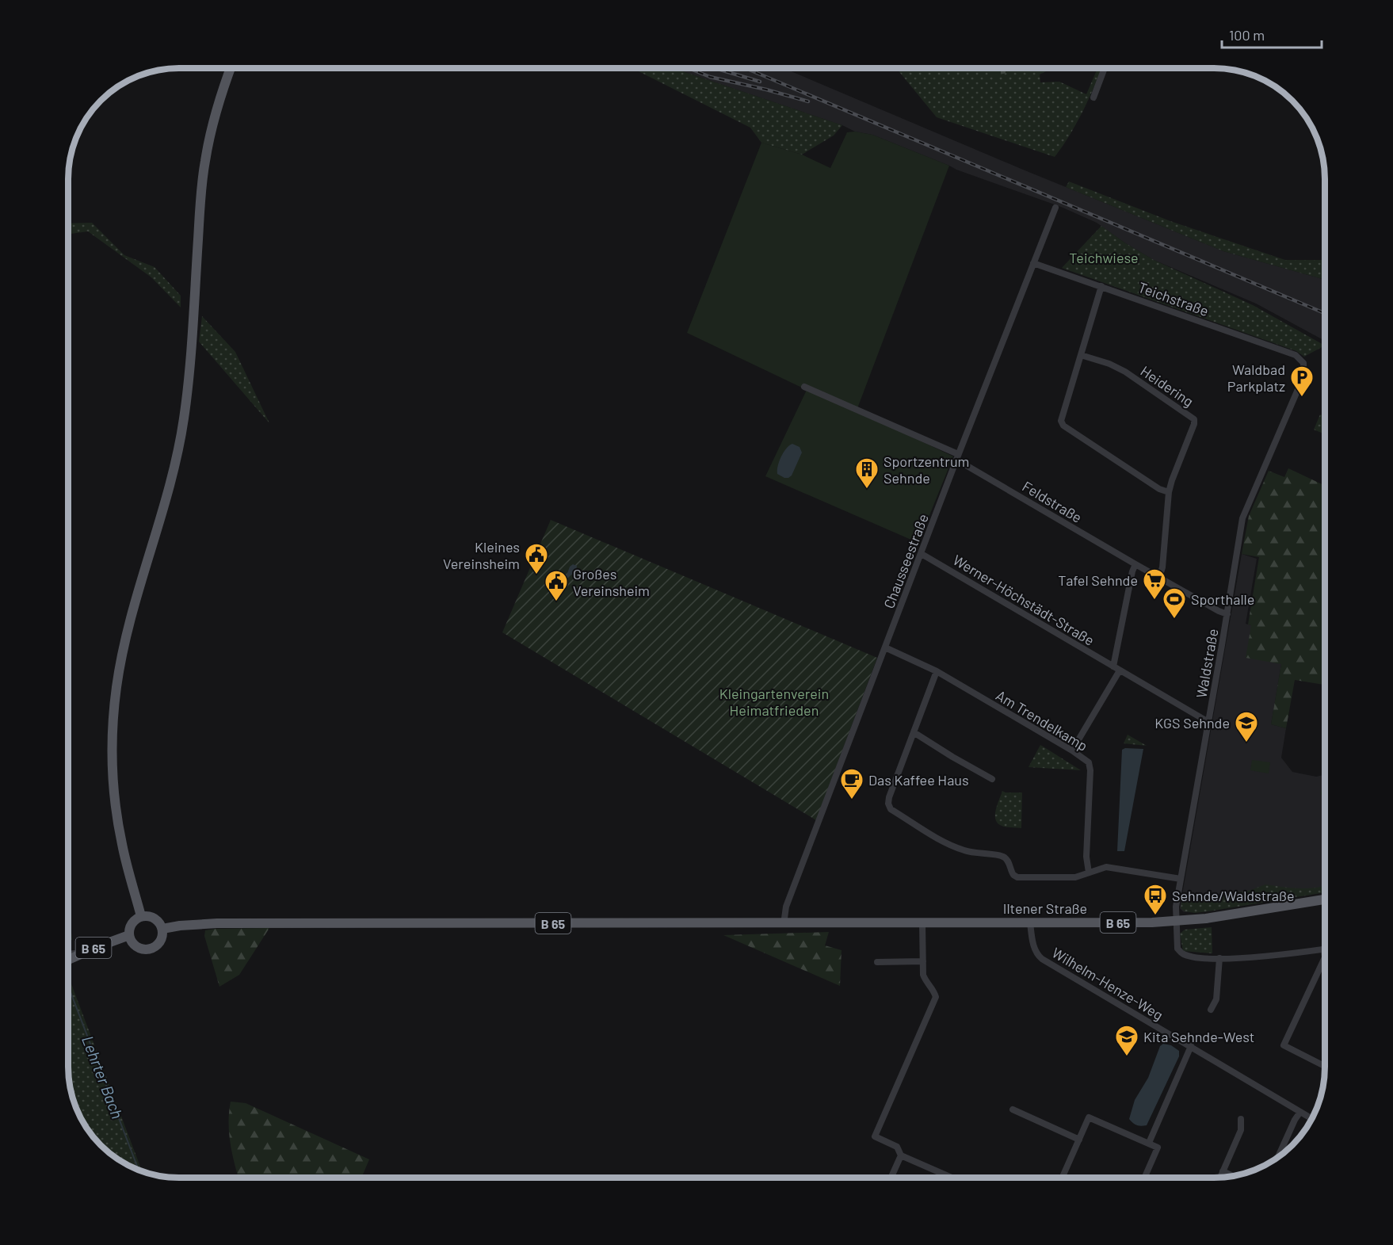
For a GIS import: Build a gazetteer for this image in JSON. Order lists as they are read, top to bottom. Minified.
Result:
{"streets":{"main road":["Iltener Straße","B 65"],"street":["Teichstraße","Heidering","Feldstraße","Chausseestraße","Werner-Höchstädt-Straße","Waldstraße","Am Trendelkamp","Wilhelm-Henze-Weg"]},"crossings":[["Teichstraße","Chausseestraße"],["Teichstraße","Waldstraße"],["Heidering","Feldstraße"],["Feldstraße","Chausseestraße"],["Feldstraße","Waldstraße"],["Chausseestraße","Werner-Höchstädt-Straße"],["Chausseestraße","Am Trendelkamp"],["Chausseestraße","Iltener Straße"],["Chausseestraße","B 65"],["Werner-Höchstädt-Straße","Waldstraße"],["Waldstraße","Iltener Straße"],["Iltener Straße","B 65"],["Iltener Straße","Wilhelm-Henze-Weg"]],"water":["Lehrter Bach"],"parks":["Teichwiese","Kleingartenverein Heimatfrieden"],"places":{"parking":["Waldbad Parkplatz"],"building":["Sportzentrum Sehnde"],"public building":["Kleines Vereinsheim","Großes Vereinsheim"],"supermarket":["Tafel Sehnde"],"sports":["Sporthalle"],"school or university":["KGS Sehnde","Kita Sehnde-West"],"cafe":["Das Kaffee Haus"],"bus stop":["Sehnde/Waldstraße"]},"scale_bar":"100 m"}
